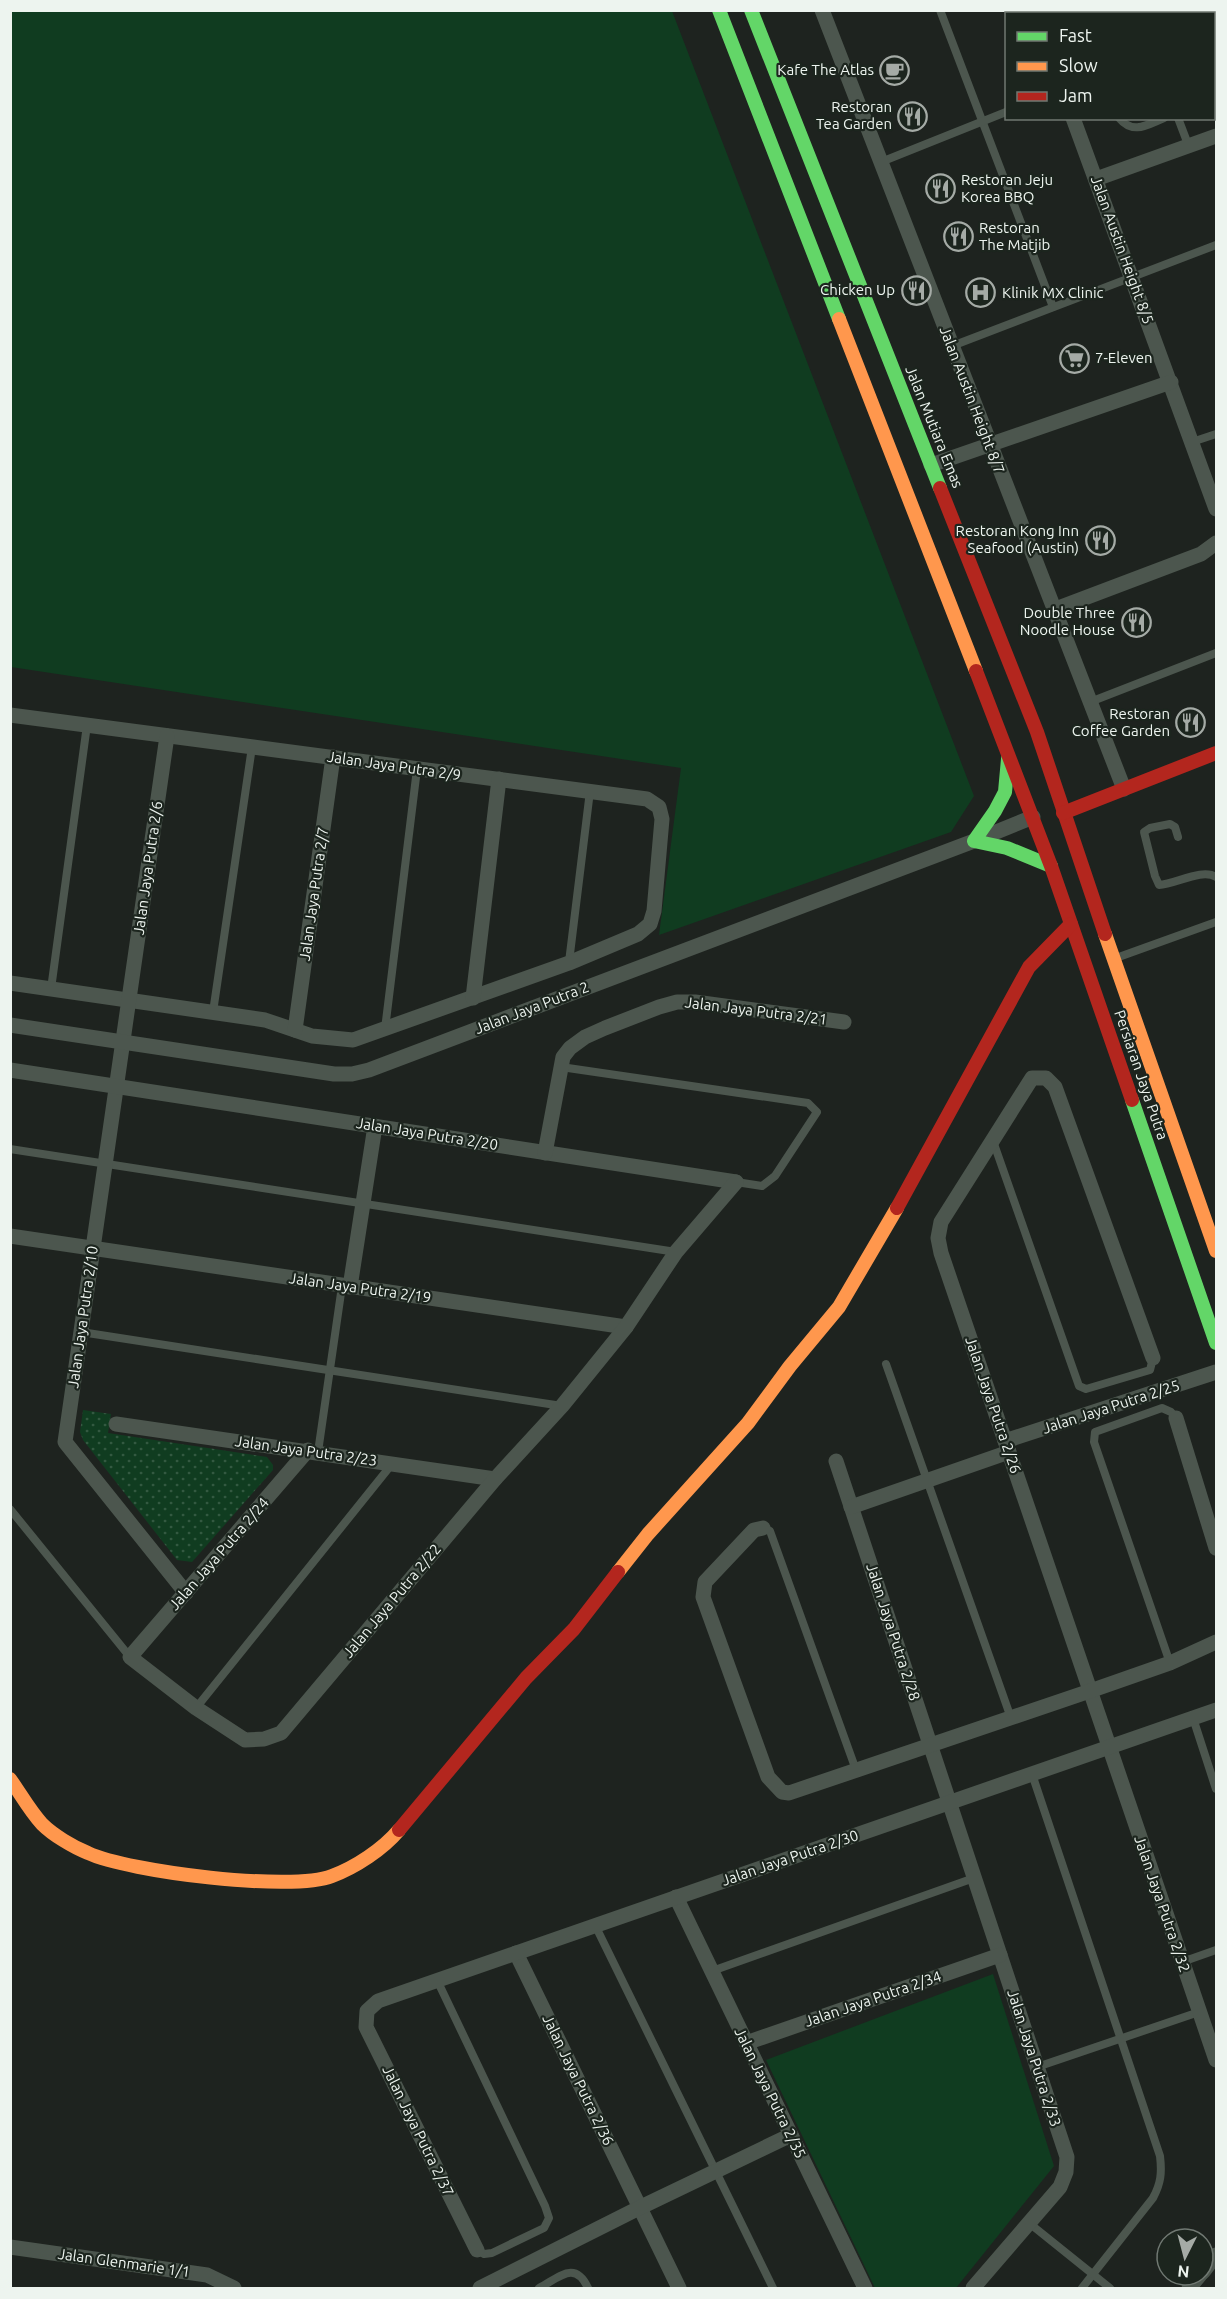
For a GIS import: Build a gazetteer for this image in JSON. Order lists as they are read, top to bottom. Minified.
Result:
{"streets":{"main road":["Jalan Mutiara Emas","Persiaran Jaya Putra"],"street":["Jalan Austin Height 8/5","Jalan Austin Height 8/7","Jalan Jaya Putra 2/9","Jalan Jaya Putra 2/6","Jalan Jaya Putra 2/7","Jalan Jaya Putra 2","Jalan Jaya Putra 2/21","Jalan Jaya Putra 2/20","Jalan Jaya Putra 2/19","Jalan Jaya Putra 2/10","Jalan Jaya Putra 2/26","Jalan Jaya Putra 2/25","Jalan Jaya Putra 2/23","Jalan Jaya Putra 2/24","Jalan Jaya Putra 2/22","Jalan Jaya Putra 2/28","Jalan Jaya Putra 2/30","Jalan Jaya Putra 2/32","Jalan Jaya Putra 2/34","Jalan Jaya Putra 2/33","Jalan Jaya Putra 2/36","Jalan Jaya Putra 2/35","Jalan Jaya Putra 2/37","Jalan Glenmarie 1/1"]},"crossings":[["Jalan Mutiara Emas","Persiaran Jaya Putra"],["Jalan Jaya Putra 2/9","Jalan Jaya Putra 2/6"],["Jalan Jaya Putra 2/9","Jalan Jaya Putra 2/7"],["Jalan Jaya Putra 2/6","Jalan Jaya Putra 2/10"],["Jalan Jaya Putra 2","Persiaran Jaya Putra"],["Jalan Jaya Putra 2","Jalan Jaya Putra 2/10"],["Jalan Jaya Putra 2/21","Jalan Jaya Putra 2/20"],["Jalan Jaya Putra 2/20","Jalan Jaya Putra 2/10"],["Jalan Jaya Putra 2/20","Jalan Jaya Putra 2/22"],["Jalan Jaya Putra 2/19","Jalan Jaya Putra 2/10"],["Jalan Jaya Putra 2/19","Jalan Jaya Putra 2/22"],["Jalan Jaya Putra 2/10","Jalan Jaya Putra 2/24"],["Jalan Jaya Putra 2/26","Jalan Jaya Putra 2/25"],["Jalan Jaya Putra 2/26","Jalan Jaya Putra 2/30"],["Jalan Jaya Putra 2/26","Jalan Jaya Putra 2/32"],["Jalan Jaya Putra 2/25","Jalan Jaya Putra 2/28"],["Jalan Jaya Putra 2/23","Jalan Jaya Putra 2/24"],["Jalan Jaya Putra 2/23","Jalan Jaya Putra 2/22"],["Jalan Jaya Putra 2/24","Jalan Jaya Putra 2/22"],["Jalan Jaya Putra 2/28","Jalan Jaya Putra 2/30"],["Jalan Jaya Putra 2/28","Jalan Jaya Putra 2/33"],["Jalan Jaya Putra 2/30","Jalan Jaya Putra 2/32"],["Jalan Jaya Putra 2/30","Jalan Jaya Putra 2/33"],["Jalan Jaya Putra 2/30","Jalan Jaya Putra 2/36"],["Jalan Jaya Putra 2/30","Jalan Jaya Putra 2/35"],["Jalan Jaya Putra 2/30","Jalan Jaya Putra 2/37"],["Jalan Jaya Putra 2/34","Jalan Jaya Putra 2/33"],["Jalan Jaya Putra 2/34","Jalan Jaya Putra 2/35"]],"places":{"cafe":["Kafe The Atlas"],"restaurant":["Restoran Tea Garden","Restoran Jeju Korea BBQ","Restoran The Matjib","Chicken Up","Restoran Kong Inn Seafood (Austin)","Double Three Noodle House","Restoran Coffee Garden"],"hospital":["Klinik MX Clinic"],"supermarket":["7-Eleven"]},"legend":["Fast","Slow","Jam"],"north":"bottom"}
